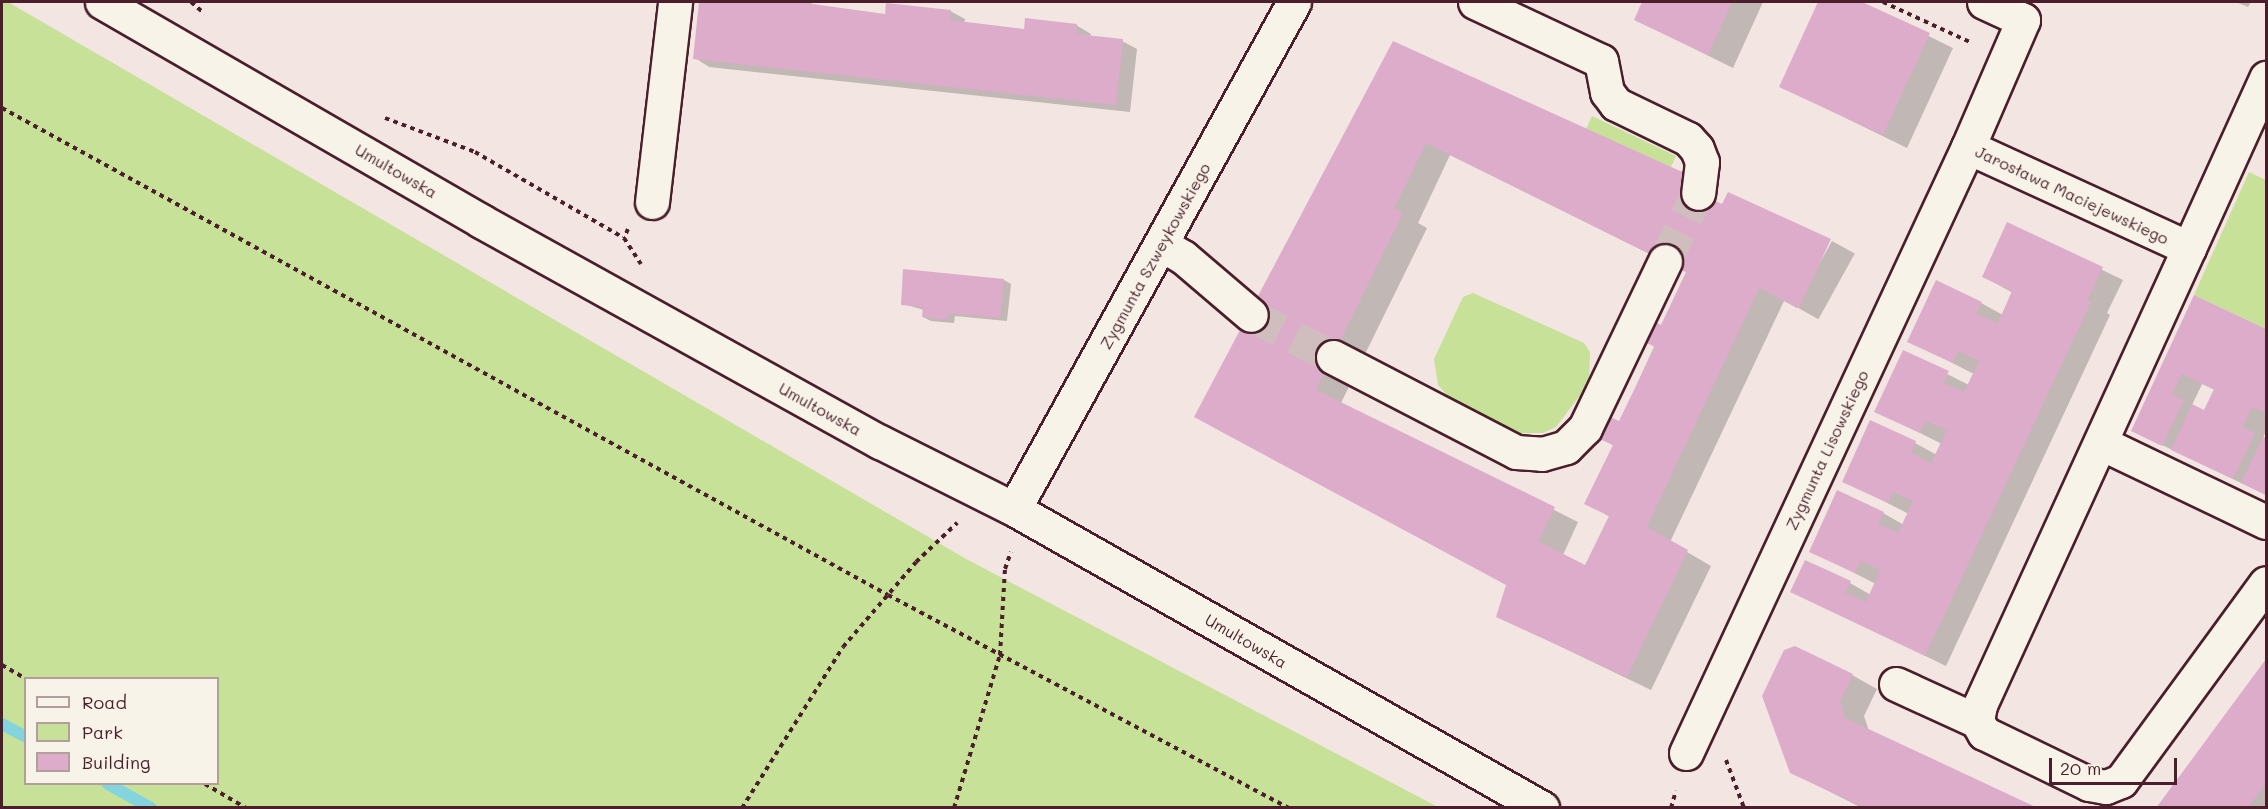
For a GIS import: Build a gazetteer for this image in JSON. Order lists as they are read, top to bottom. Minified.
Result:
{"streets":{"street":["Umultowska","Jarosława Maciejewskiego","Zygmunta Szweykowskiego","Zygmunta Lisowskiego"]},"crossings":[["Umultowska","Zygmunta Szweykowskiego"],["Jarosława Maciejewskiego","Zygmunta Lisowskiego"]],"legend":["Road","Park","Building"],"scale_bar":"20 m"}
